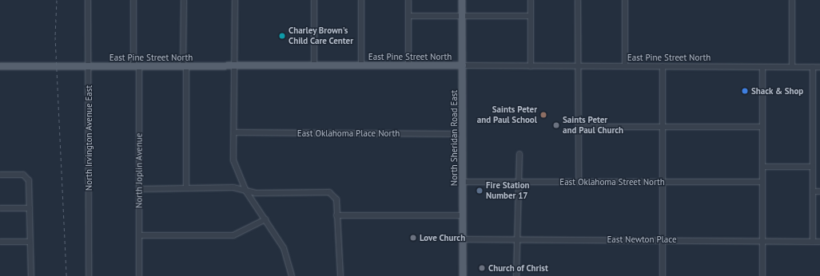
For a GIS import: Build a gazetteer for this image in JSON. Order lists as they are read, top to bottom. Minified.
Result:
{"streets":{"main road":["East Pine Street North","North Sheridan Road East"],"street":["East Oklahoma Place North","North Irvington Avenue East","North Joplin Avenue","East Oklahoma Street North","East Newton Place"]},"crossings":[["East Pine Street North","North Irvington Avenue East"],["East Pine Street North","North Sheridan Road East"],["East Pine Street North","North Joplin Avenue"],["East Oklahoma Place North","North Sheridan Road East"],["North Sheridan Road East","East Oklahoma Street North"],["North Sheridan Road East","East Newton Place"]],"places":["Charley Brown's Child Care Center","Shack & Shop","Saints Peter and Paul School","Saints Peter and Paul Church","Fire Station Number 17","Love Church","Church of Christ"]}
